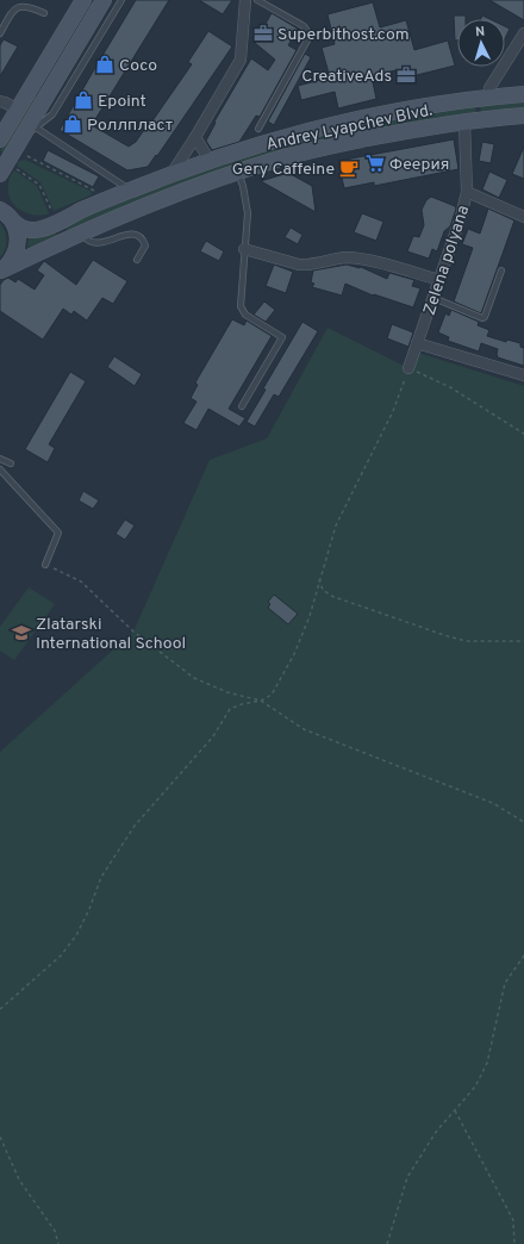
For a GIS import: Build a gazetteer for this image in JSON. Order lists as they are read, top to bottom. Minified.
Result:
{"streets":{"main road":["Andrey Lyapchev Blvd."],"street":["Zelena polyana"]},"crossings":[["Andrey Lyapchev Blvd.","Zelena polyana"]],"places":{"office":["Superbithost.com","CreativeAds"],"shop":["Coco","Epoint","Роллпласт"],"supermarket":["Феерия"],"cafe":["Gery Caffeine"],"school or university":["Zlatarski International School"]},"north":"top"}
